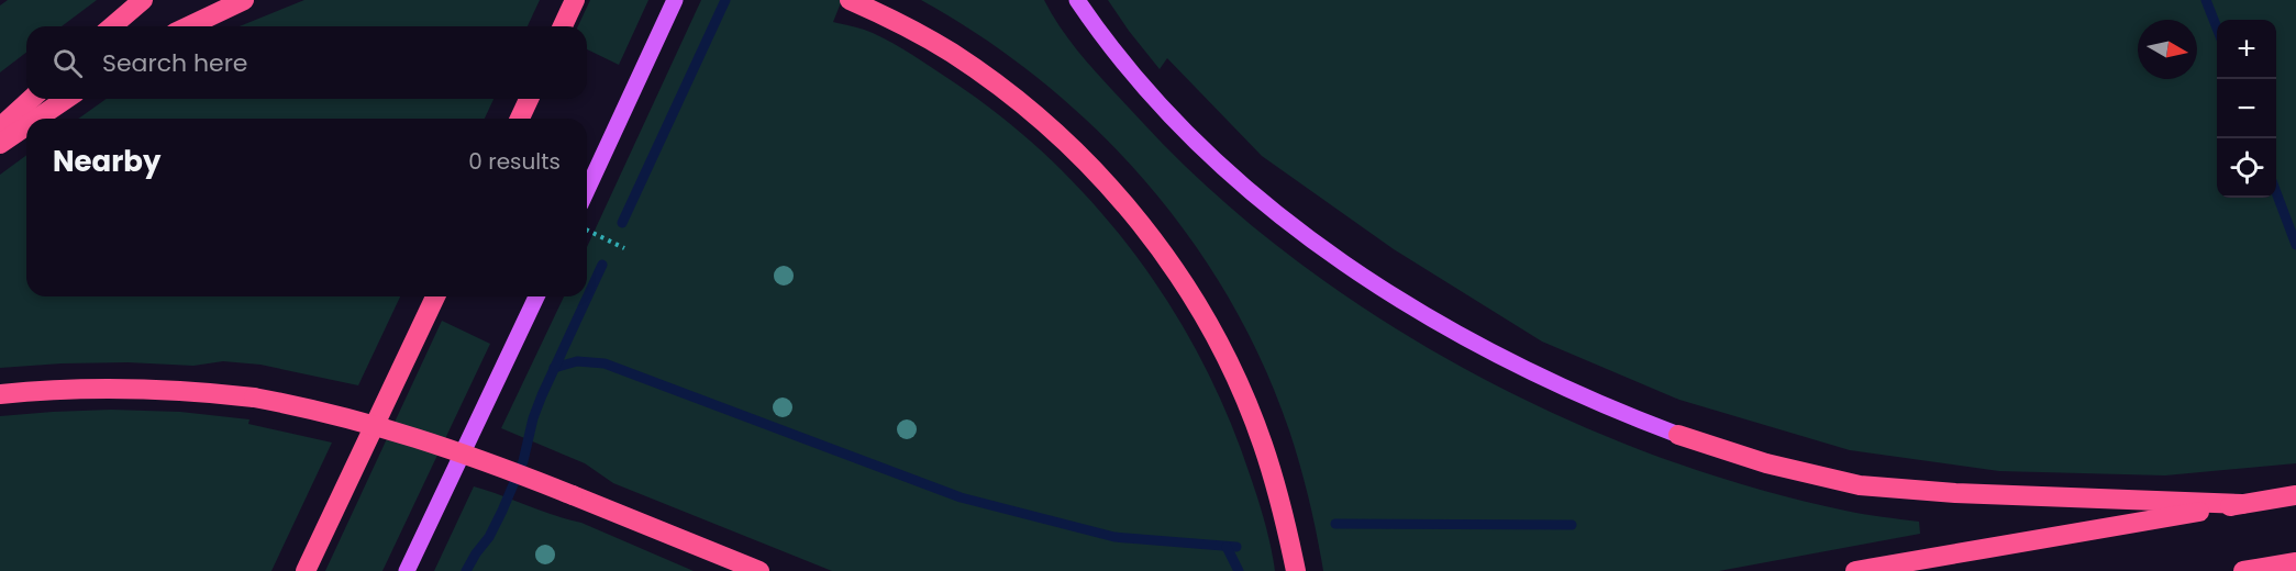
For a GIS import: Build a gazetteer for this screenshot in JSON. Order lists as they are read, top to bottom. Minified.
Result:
{"north":"right","page":{"map_buttons":["+","−"],"search":"Search here","heading":["Nearby","0 results"]}}
